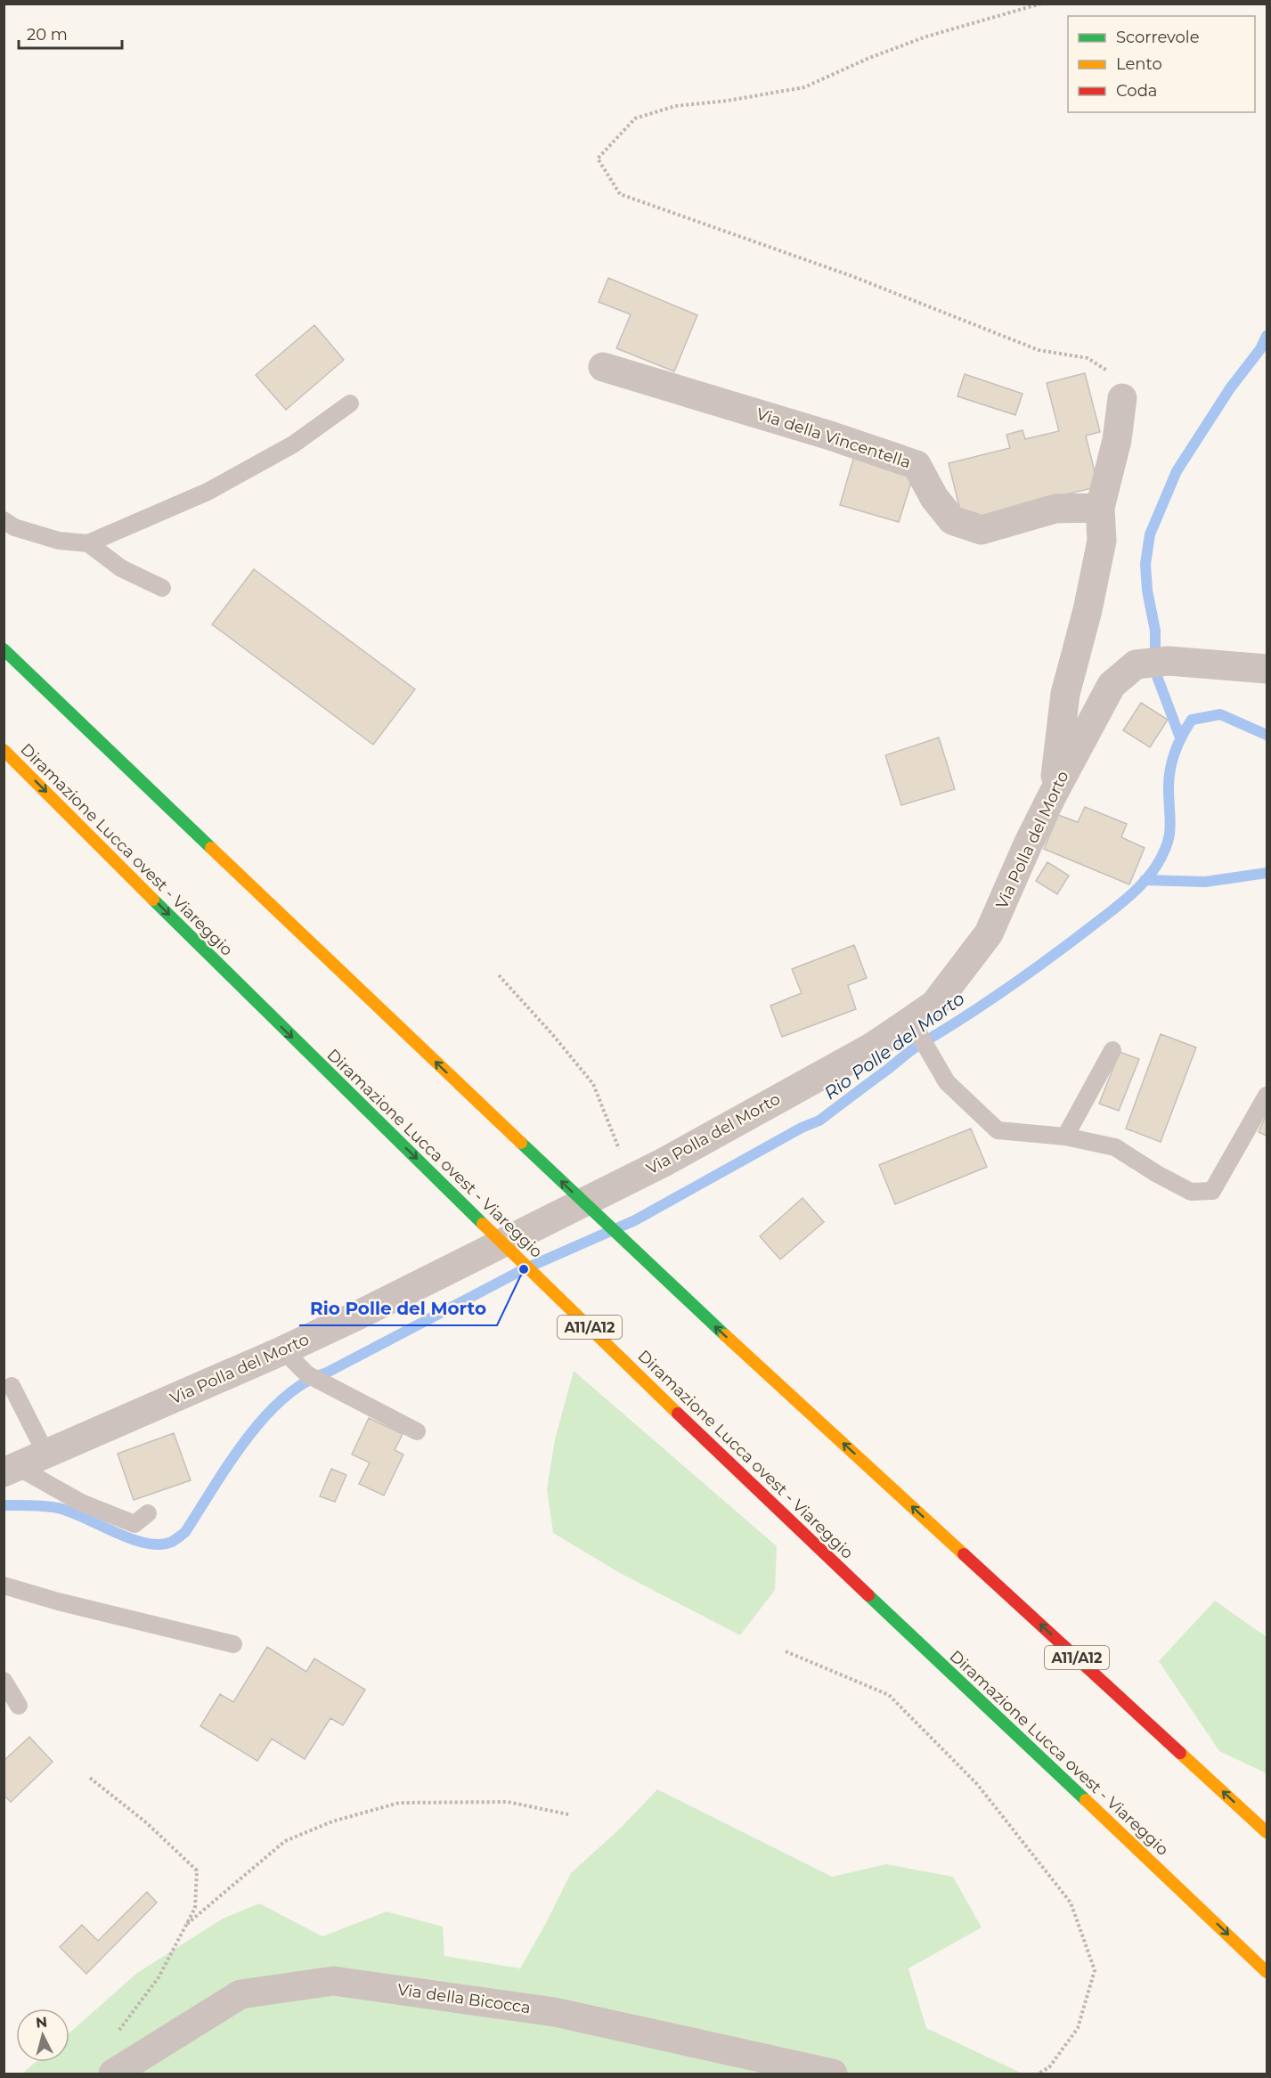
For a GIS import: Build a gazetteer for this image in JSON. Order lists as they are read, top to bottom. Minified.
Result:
{"streets":{"highway":["Diramazione Lucca ovest - Viareggio","A11/A12"],"street":["Via della Vincentella","Via Polla del Morto","Via della Bicocca"]},"crossings":[["Via Polla del Morto","A11/A12"]],"water":["Rio Polle del Morto"],"places":["Rio Polle del Morto"],"legend":["Scorrevole","Lento","Coda"],"scale_bar":"20 m","north":"top"}
